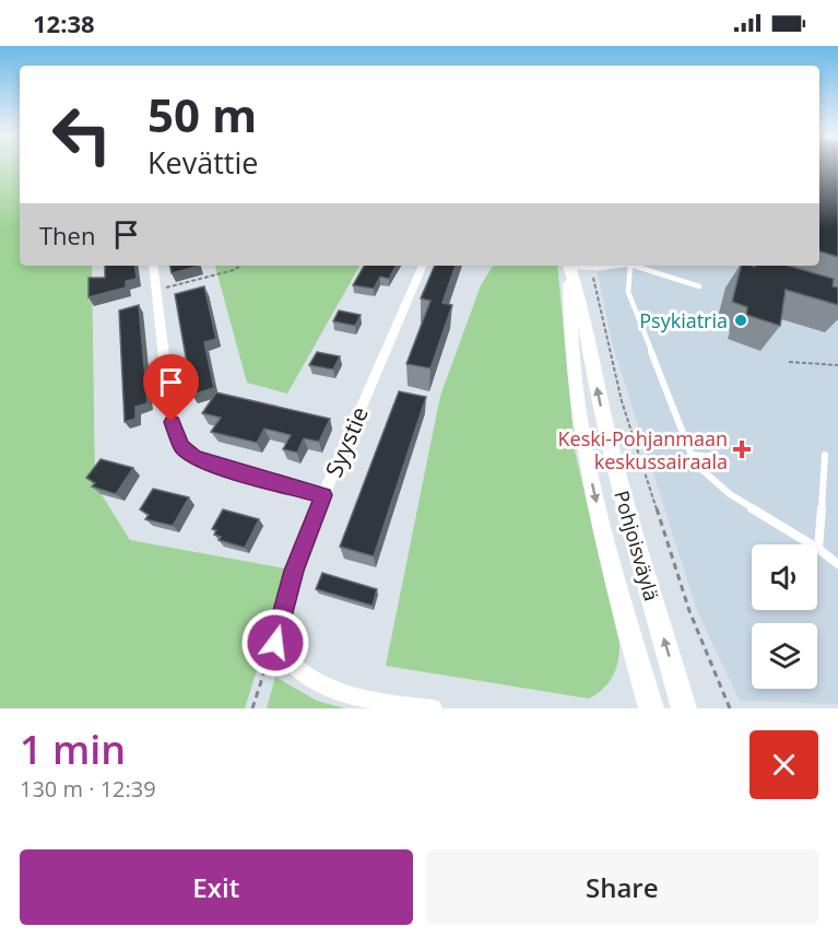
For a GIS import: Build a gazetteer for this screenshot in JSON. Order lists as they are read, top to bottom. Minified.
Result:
{"streets":{"main road":["Pohjoisväylä"],"street":["Syystie"]},"places":{"other":["Psykiatria"],"health":["Keski-Pohjanmaan keskussairaala"]},"page":{"status":"12:38","turn":["50 m","Kevättie"],"then":"Then","heading":["1 min","130 m · 12:39"],"buttons":["Exit","Share"]}}
